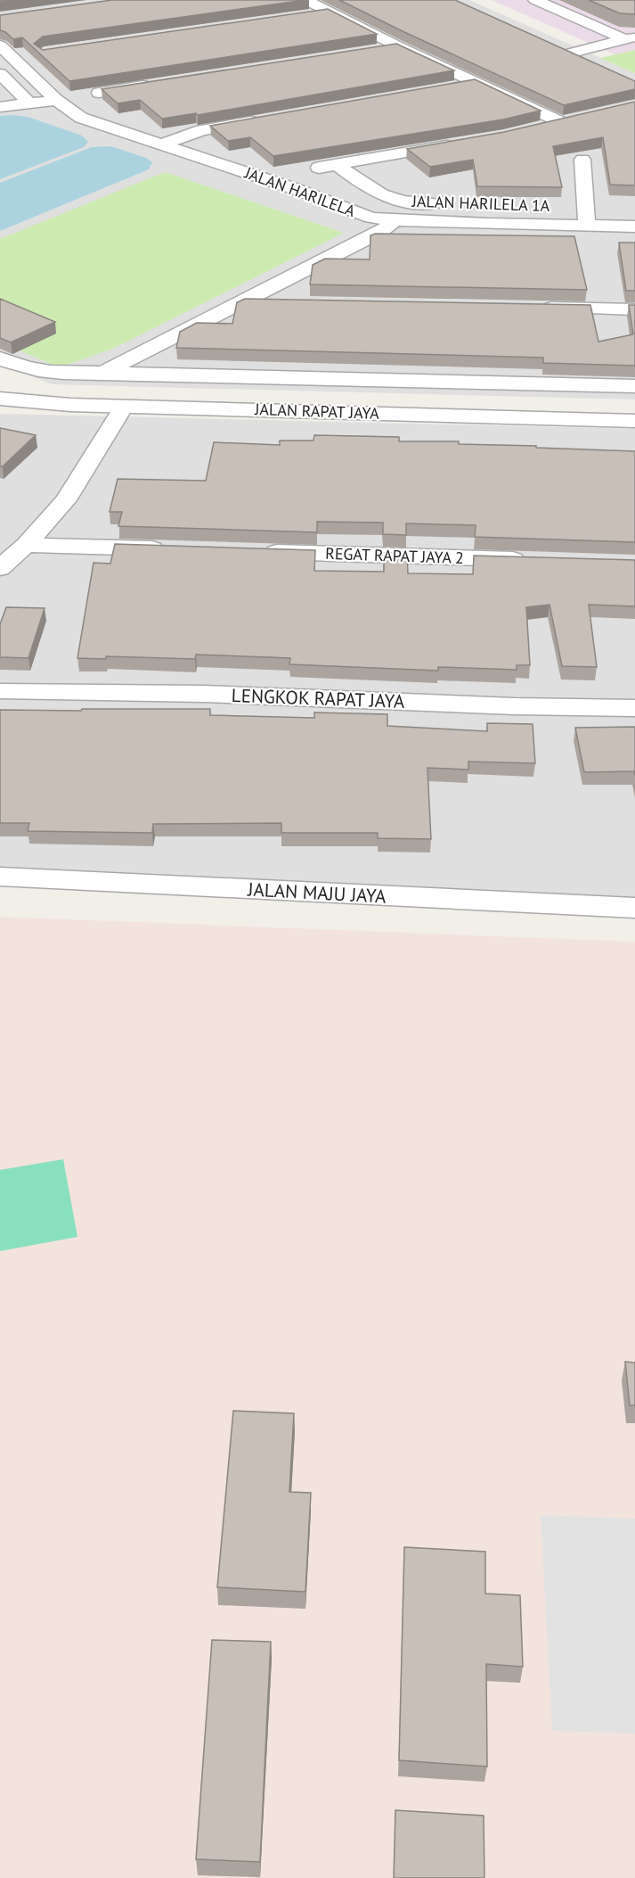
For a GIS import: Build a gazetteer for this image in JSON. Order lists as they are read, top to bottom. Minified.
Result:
{"streets":{"street":["JALAN HARILELA","JALAN HARILELA 1A","JALAN RAPAT JAYA","REGAT RAPAT JAYA 2","LENGKOK RAPAT JAYA","JALAN MAJU JAYA"]}}
